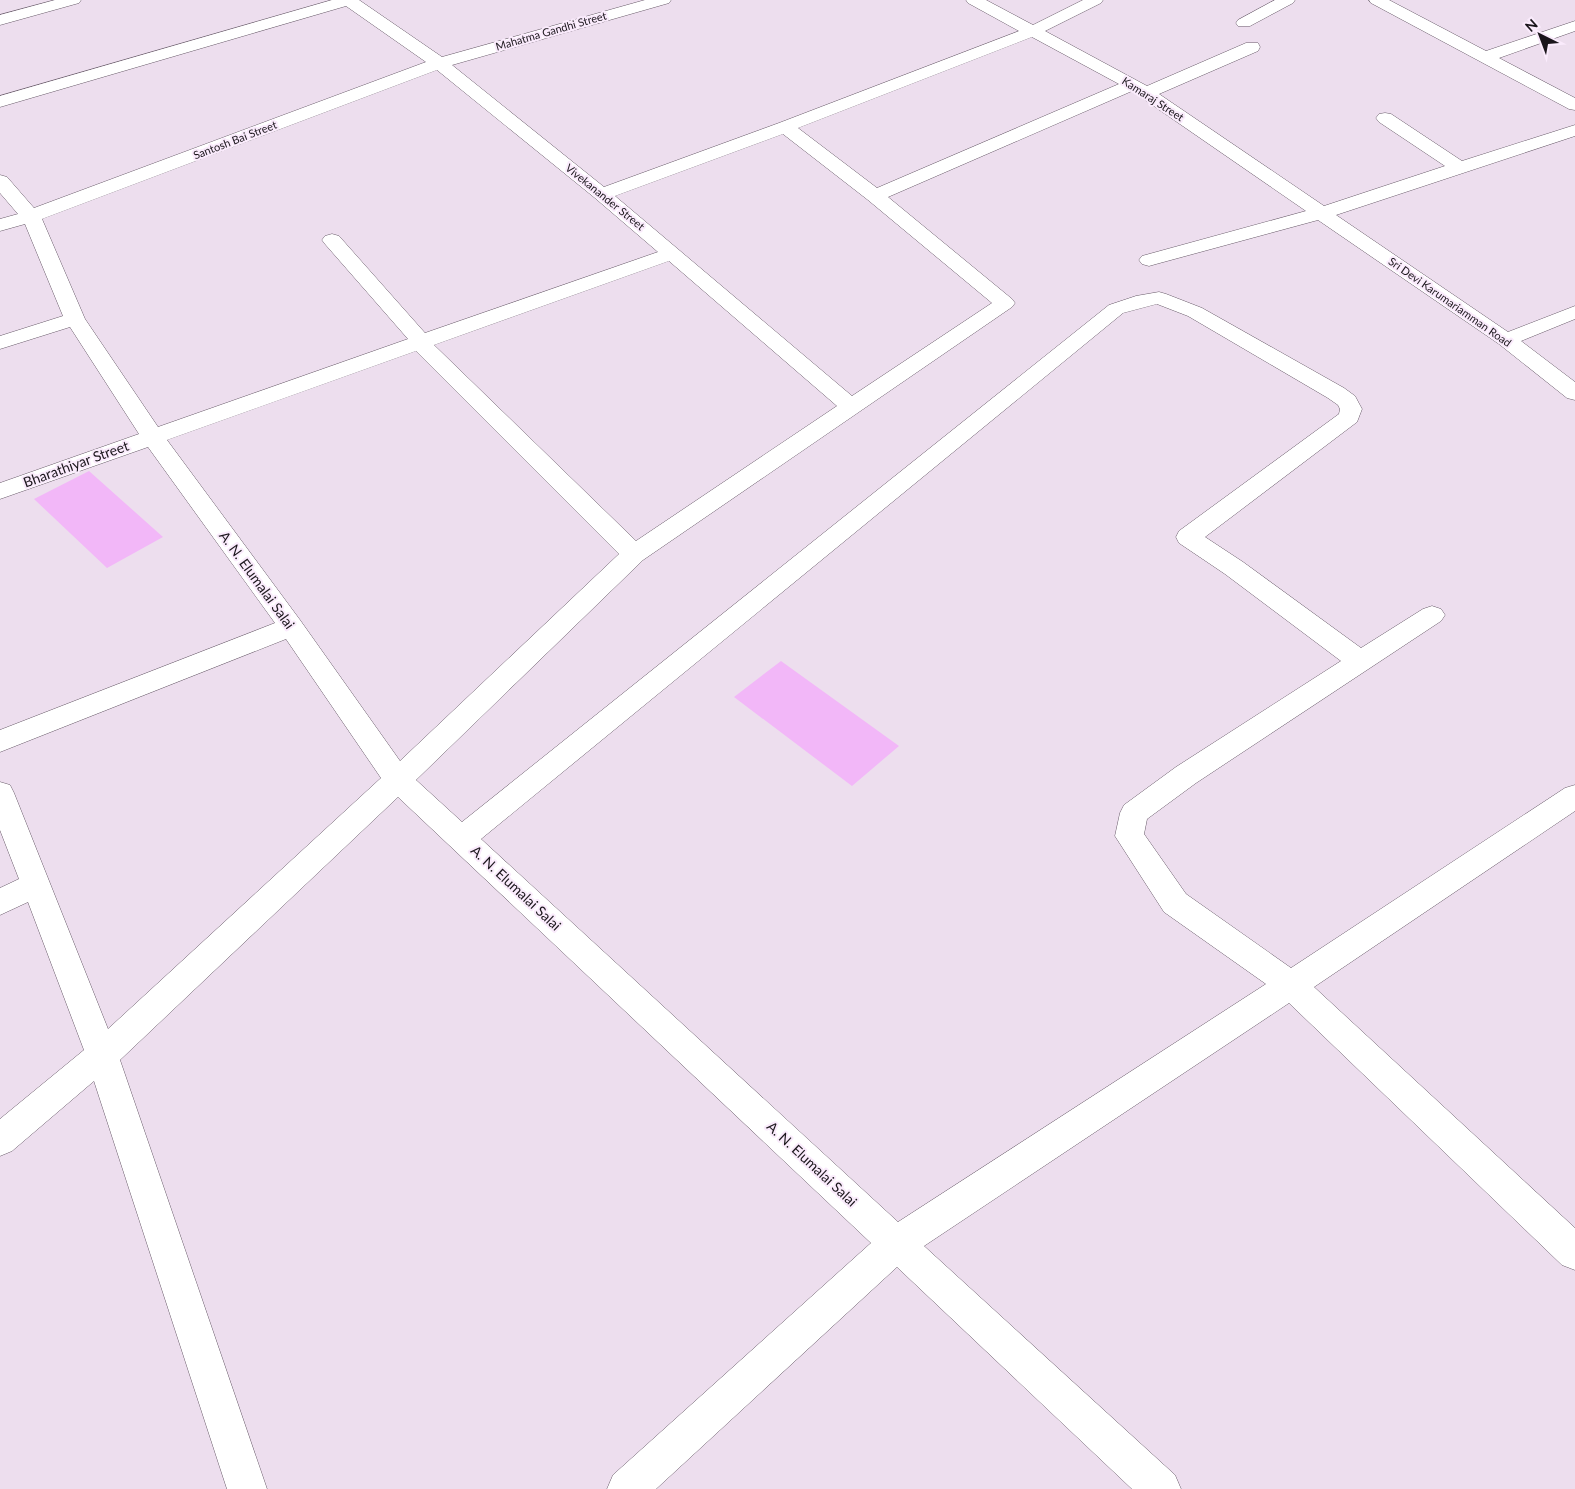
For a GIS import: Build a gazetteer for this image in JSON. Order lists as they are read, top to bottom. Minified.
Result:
{"streets":{"street":["Mahatma Gandhi Street","Kamaraj Street","Santosh Bai Street","Vivekanander Street","Sri Devi Karumariamman Road","Bharathiyar Street","A. N. Elumalai Salai"]},"crossings":[["Mahatma Gandhi Street","Santosh Bai Street"],["Mahatma Gandhi Street","Vivekanander Street"],["Kamaraj Street","Sri Devi Karumariamman Road"],["Santosh Bai Street","Vivekanander Street"],["Santosh Bai Street","A. N. Elumalai Salai"],["Vivekanander Street","Bharathiyar Street"],["Bharathiyar Street","A. N. Elumalai Salai"]],"north":"top left"}
